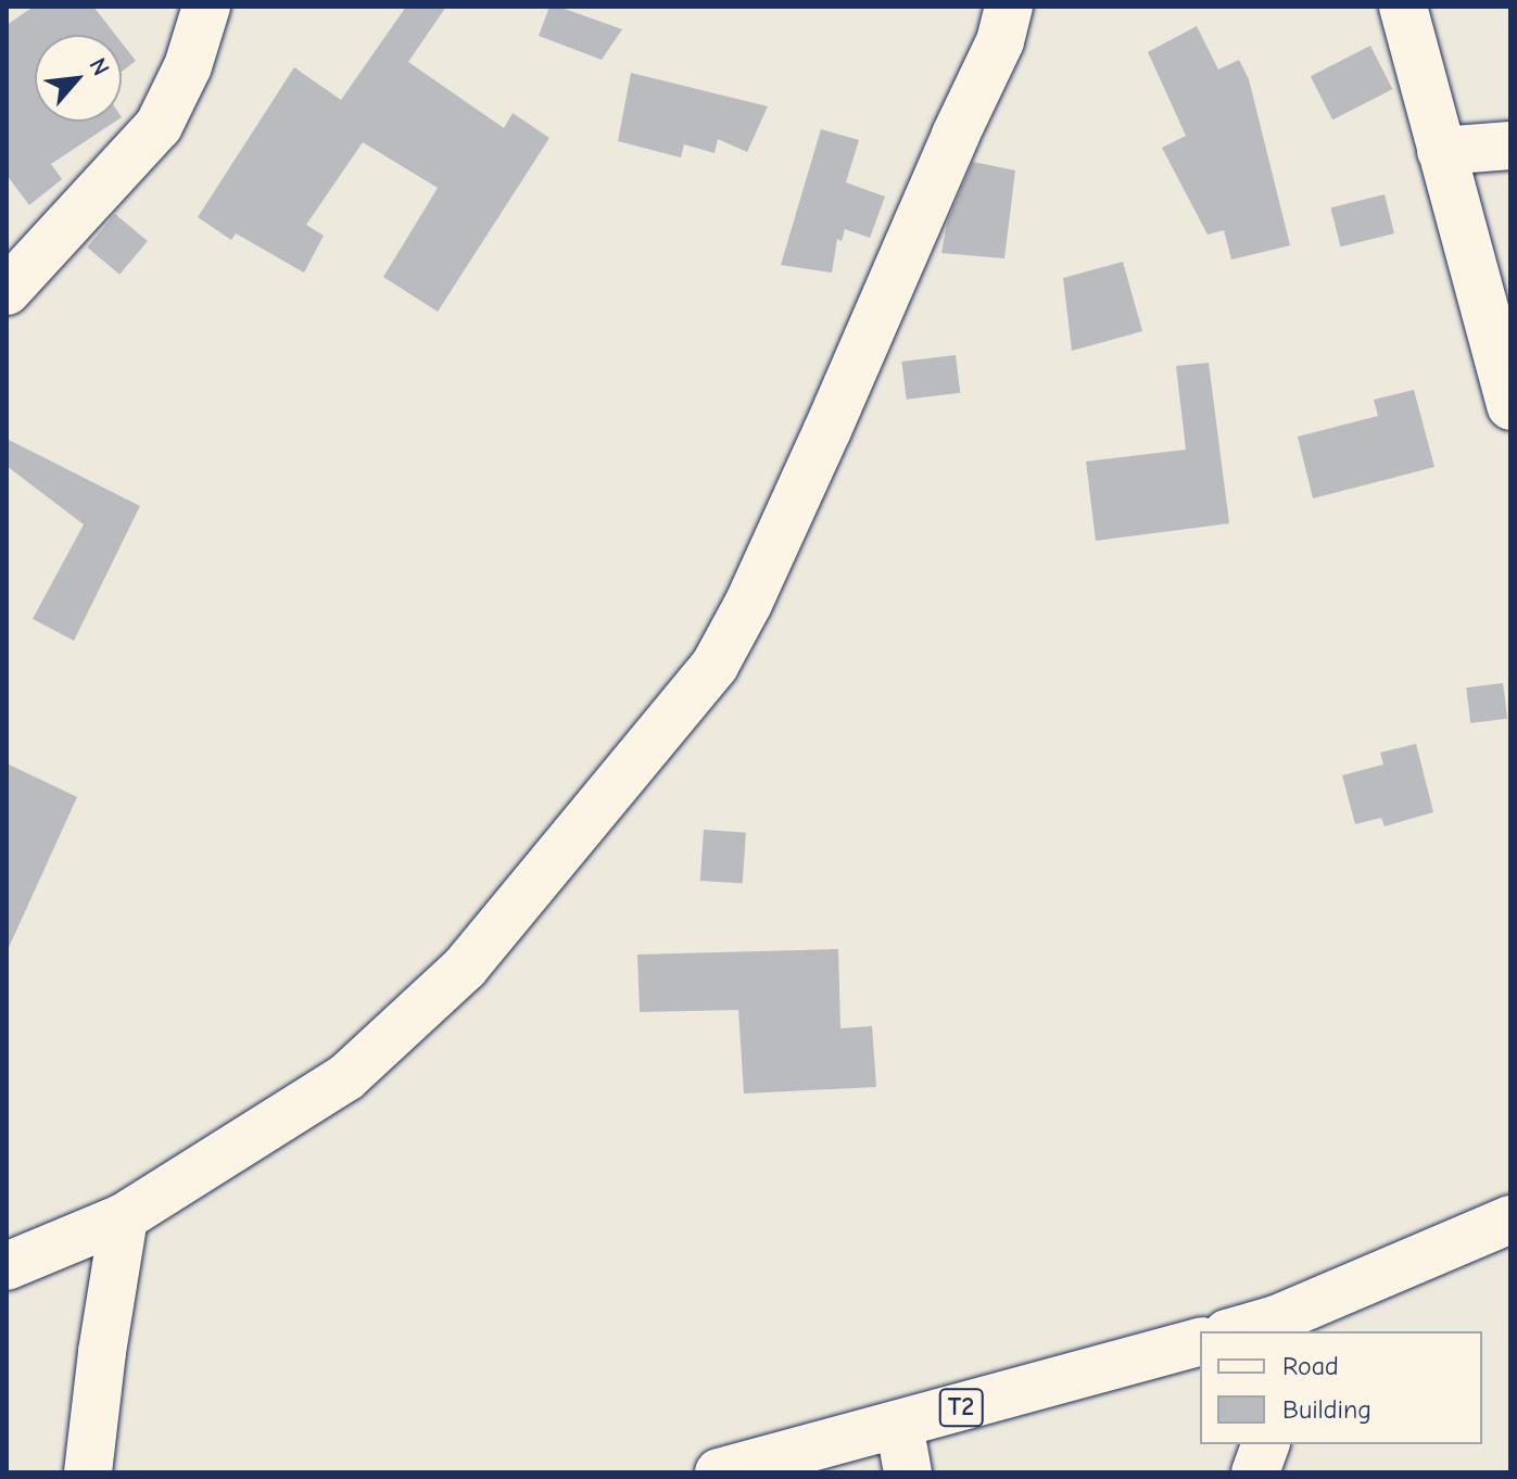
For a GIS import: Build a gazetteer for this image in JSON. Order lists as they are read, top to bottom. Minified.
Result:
{"streets":{"main road":["T2"]},"legend":["Road","Building"],"north":"top right"}
